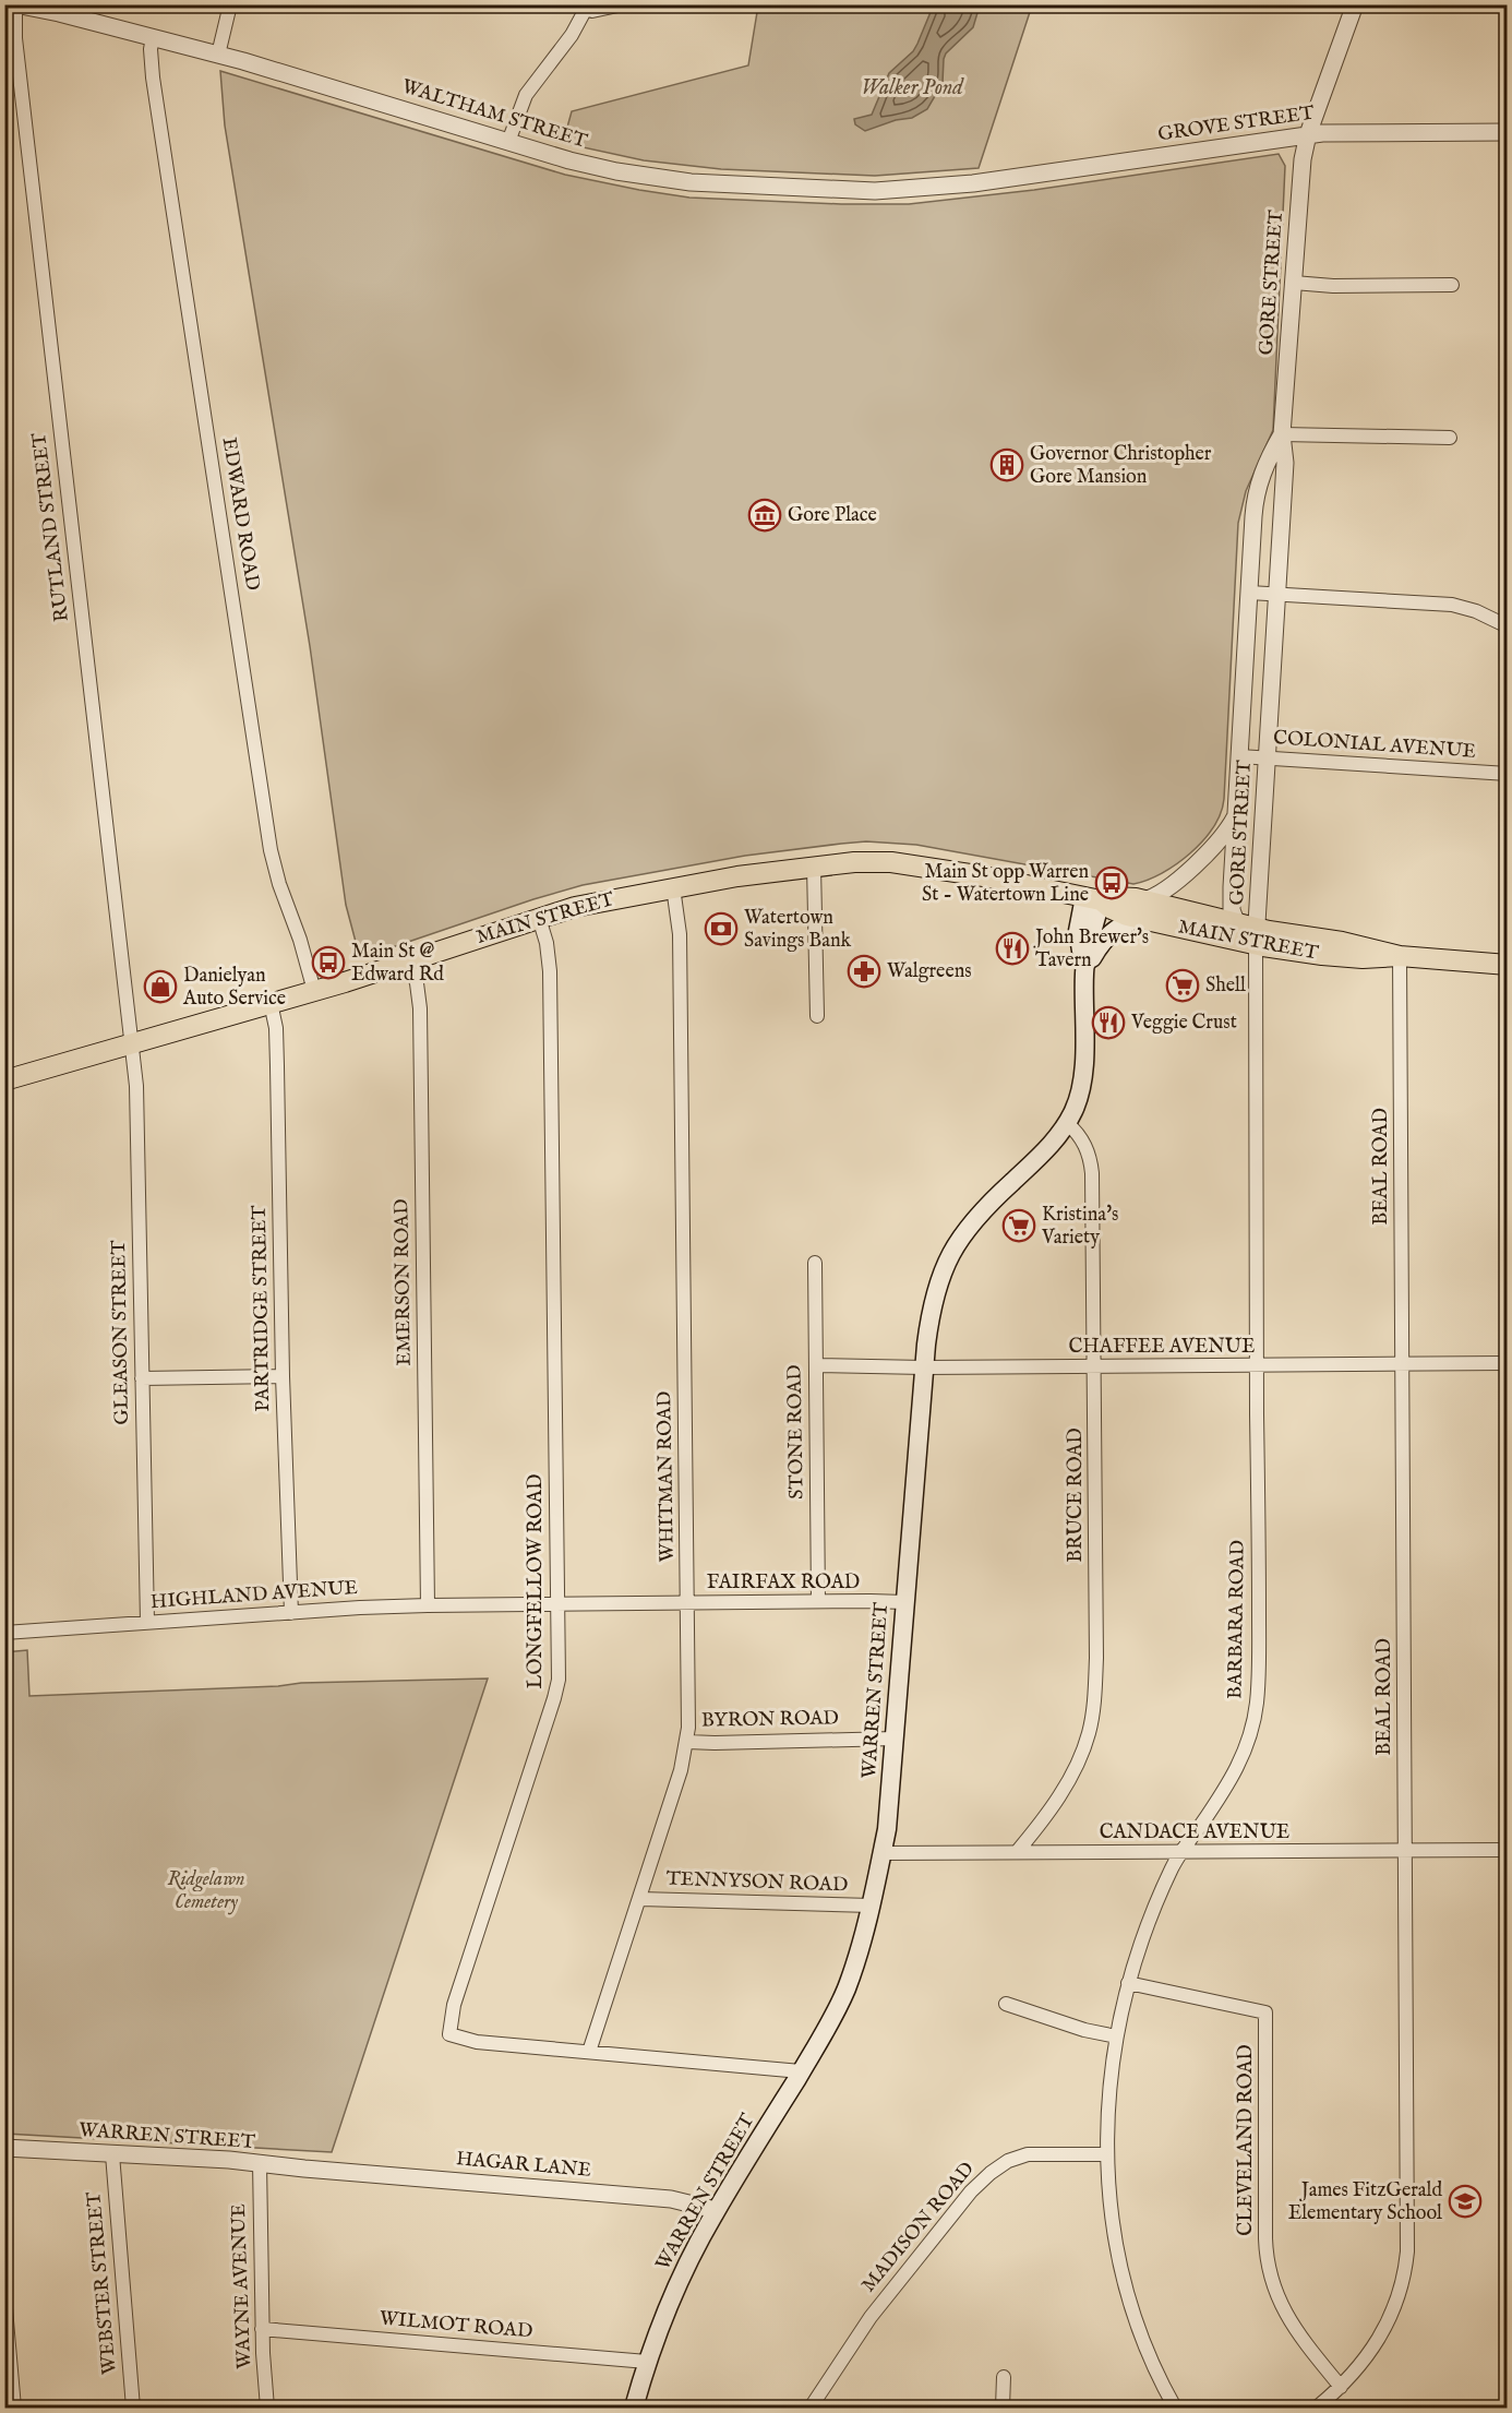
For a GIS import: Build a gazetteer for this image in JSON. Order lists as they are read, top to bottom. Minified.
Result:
{"streets":{"main road":["MAIN STREET","WARREN STREET"],"street":["WALTHAM STREET","GROVE STREET","GORE STREET","EDWARD ROAD","RUTLAND STREET","COLONIAL AVENUE","BEAL ROAD","EMERSON ROAD","PARTRIDGE STREET","GLEASON STREET","CHAFFEE AVENUE","STONE ROAD","WHITMAN ROAD","BRUCE ROAD","LONGFELLOW ROAD","FAIRFAX ROAD","HIGHLAND AVENUE","BARBARA ROAD","BYRON ROAD","CANDACE AVENUE","TENNYSON ROAD","CLEVELAND ROAD","HAGAR LANE","MADISON ROAD","WEBSTER STREET","WAYNE AVENUE","WILMOT ROAD"]},"crossings":[["WALTHAM STREET","GROVE STREET"],["WALTHAM STREET","EDWARD ROAD"],["WALTHAM STREET","RUTLAND STREET"],["GROVE STREET","GORE STREET"],["GORE STREET","COLONIAL AVENUE"],["GORE STREET","MAIN STREET"],["GORE STREET","BARBARA ROAD"],["EDWARD ROAD","MAIN STREET"],["RUTLAND STREET","MAIN STREET"],["RUTLAND STREET","GLEASON STREET"],["MAIN STREET","BEAL ROAD"],["MAIN STREET","EMERSON ROAD"],["MAIN STREET","PARTRIDGE STREET"],["MAIN STREET","GLEASON STREET"],["MAIN STREET","WHITMAN ROAD"],["MAIN STREET","LONGFELLOW ROAD"],["MAIN STREET","BARBARA ROAD"],["MAIN STREET","WARREN STREET"],["BEAL ROAD","CHAFFEE AVENUE"],["BEAL ROAD","CANDACE AVENUE"],["BEAL ROAD","CLEVELAND ROAD"],["EMERSON ROAD","HIGHLAND AVENUE"],["PARTRIDGE STREET","HIGHLAND AVENUE"],["GLEASON STREET","HIGHLAND AVENUE"],["CHAFFEE AVENUE","STONE ROAD"],["CHAFFEE AVENUE","BRUCE ROAD"],["CHAFFEE AVENUE","BARBARA ROAD"],["CHAFFEE AVENUE","WARREN STREET"],["STONE ROAD","FAIRFAX ROAD"],["WHITMAN ROAD","LONGFELLOW ROAD"],["WHITMAN ROAD","FAIRFAX ROAD"],["WHITMAN ROAD","BYRON ROAD"],["WHITMAN ROAD","TENNYSON ROAD"],["BRUCE ROAD","WARREN STREET"],["BRUCE ROAD","CANDACE AVENUE"],["LONGFELLOW ROAD","FAIRFAX ROAD"],["LONGFELLOW ROAD","WARREN STREET"],["FAIRFAX ROAD","HIGHLAND AVENUE"],["FAIRFAX ROAD","WARREN STREET"],["BARBARA ROAD","CANDACE AVENUE"],["BARBARA ROAD","CLEVELAND ROAD"],["BARBARA ROAD","MADISON ROAD"],["WARREN STREET","BYRON ROAD"],["WARREN STREET","CANDACE AVENUE"],["WARREN STREET","TENNYSON ROAD"],["WARREN STREET","HAGAR LANE"],["WARREN STREET","WEBSTER STREET"],["WARREN STREET","WAYNE AVENUE"],["WARREN STREET","WILMOT ROAD"],["WAYNE AVENUE","WILMOT ROAD"]],"water":["Walker Pond"],"parks":["Ridgelawn Cemetery"],"places":{"building":["Governor Christopher Gore Mansion"],"museum":["Gore Place"],"bus stop":["Main St opp Warren St - Watertown Line","Main St @ Edward Rd"],"bank":["Watertown Savings Bank"],"restaurant":["John Brewer's Tavern","Veggie Crust"],"pharmacy":["Walgreens"],"supermarket":["Shell","Kristina's Variety"],"shop":["Danielyan Auto Service"],"school or university":["James FitzGerald Elementary School"]}}
